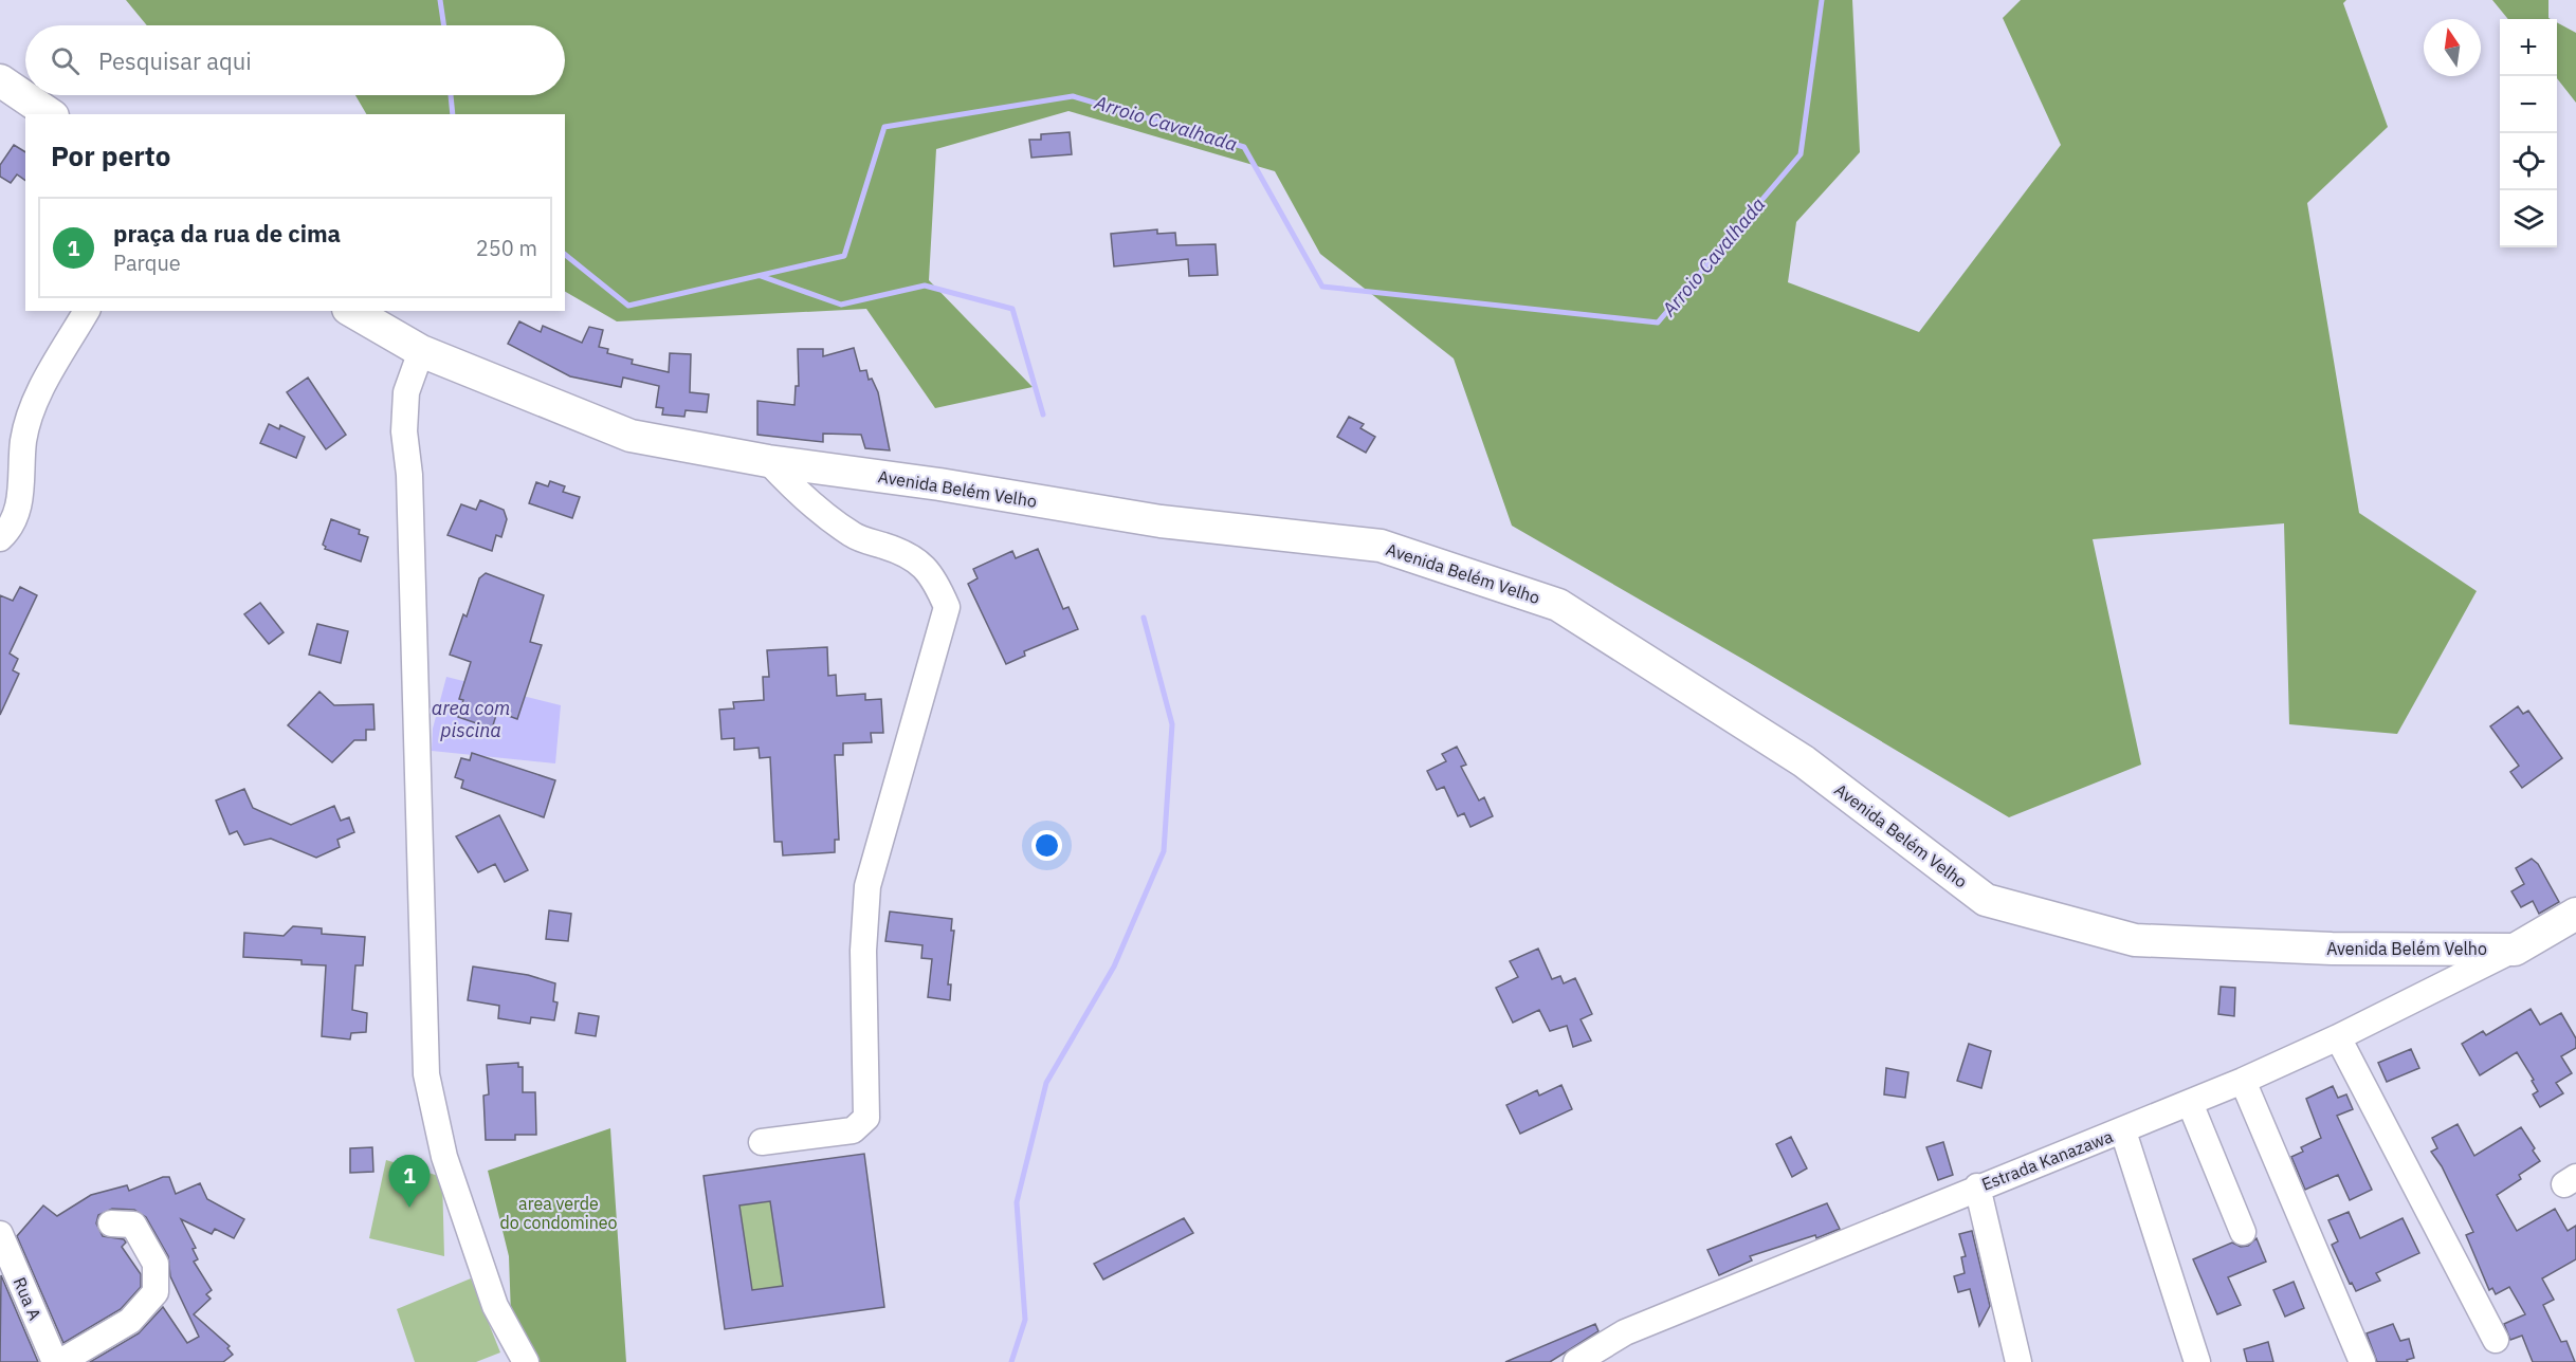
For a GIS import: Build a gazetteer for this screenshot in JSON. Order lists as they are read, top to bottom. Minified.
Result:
{"streets":{"main road":["Avenida Belém Velho"],"street":["Estrada Kanazawa","Rua A"]},"crossings":[["Avenida Belém Velho","Estrada Kanazawa"]],"water":["Arroio Cavalhada","area com piscina"],"parks":["area verde do condomineo"],"north":"top","page":{"map_buttons":["+","−"],"search":"Pesquisar aqui","heading":"Por perto","list":[{"mark":"1","name":"praça da rua de cima","note":"Parque","value":"250 m"}],"pins":"1"}}
